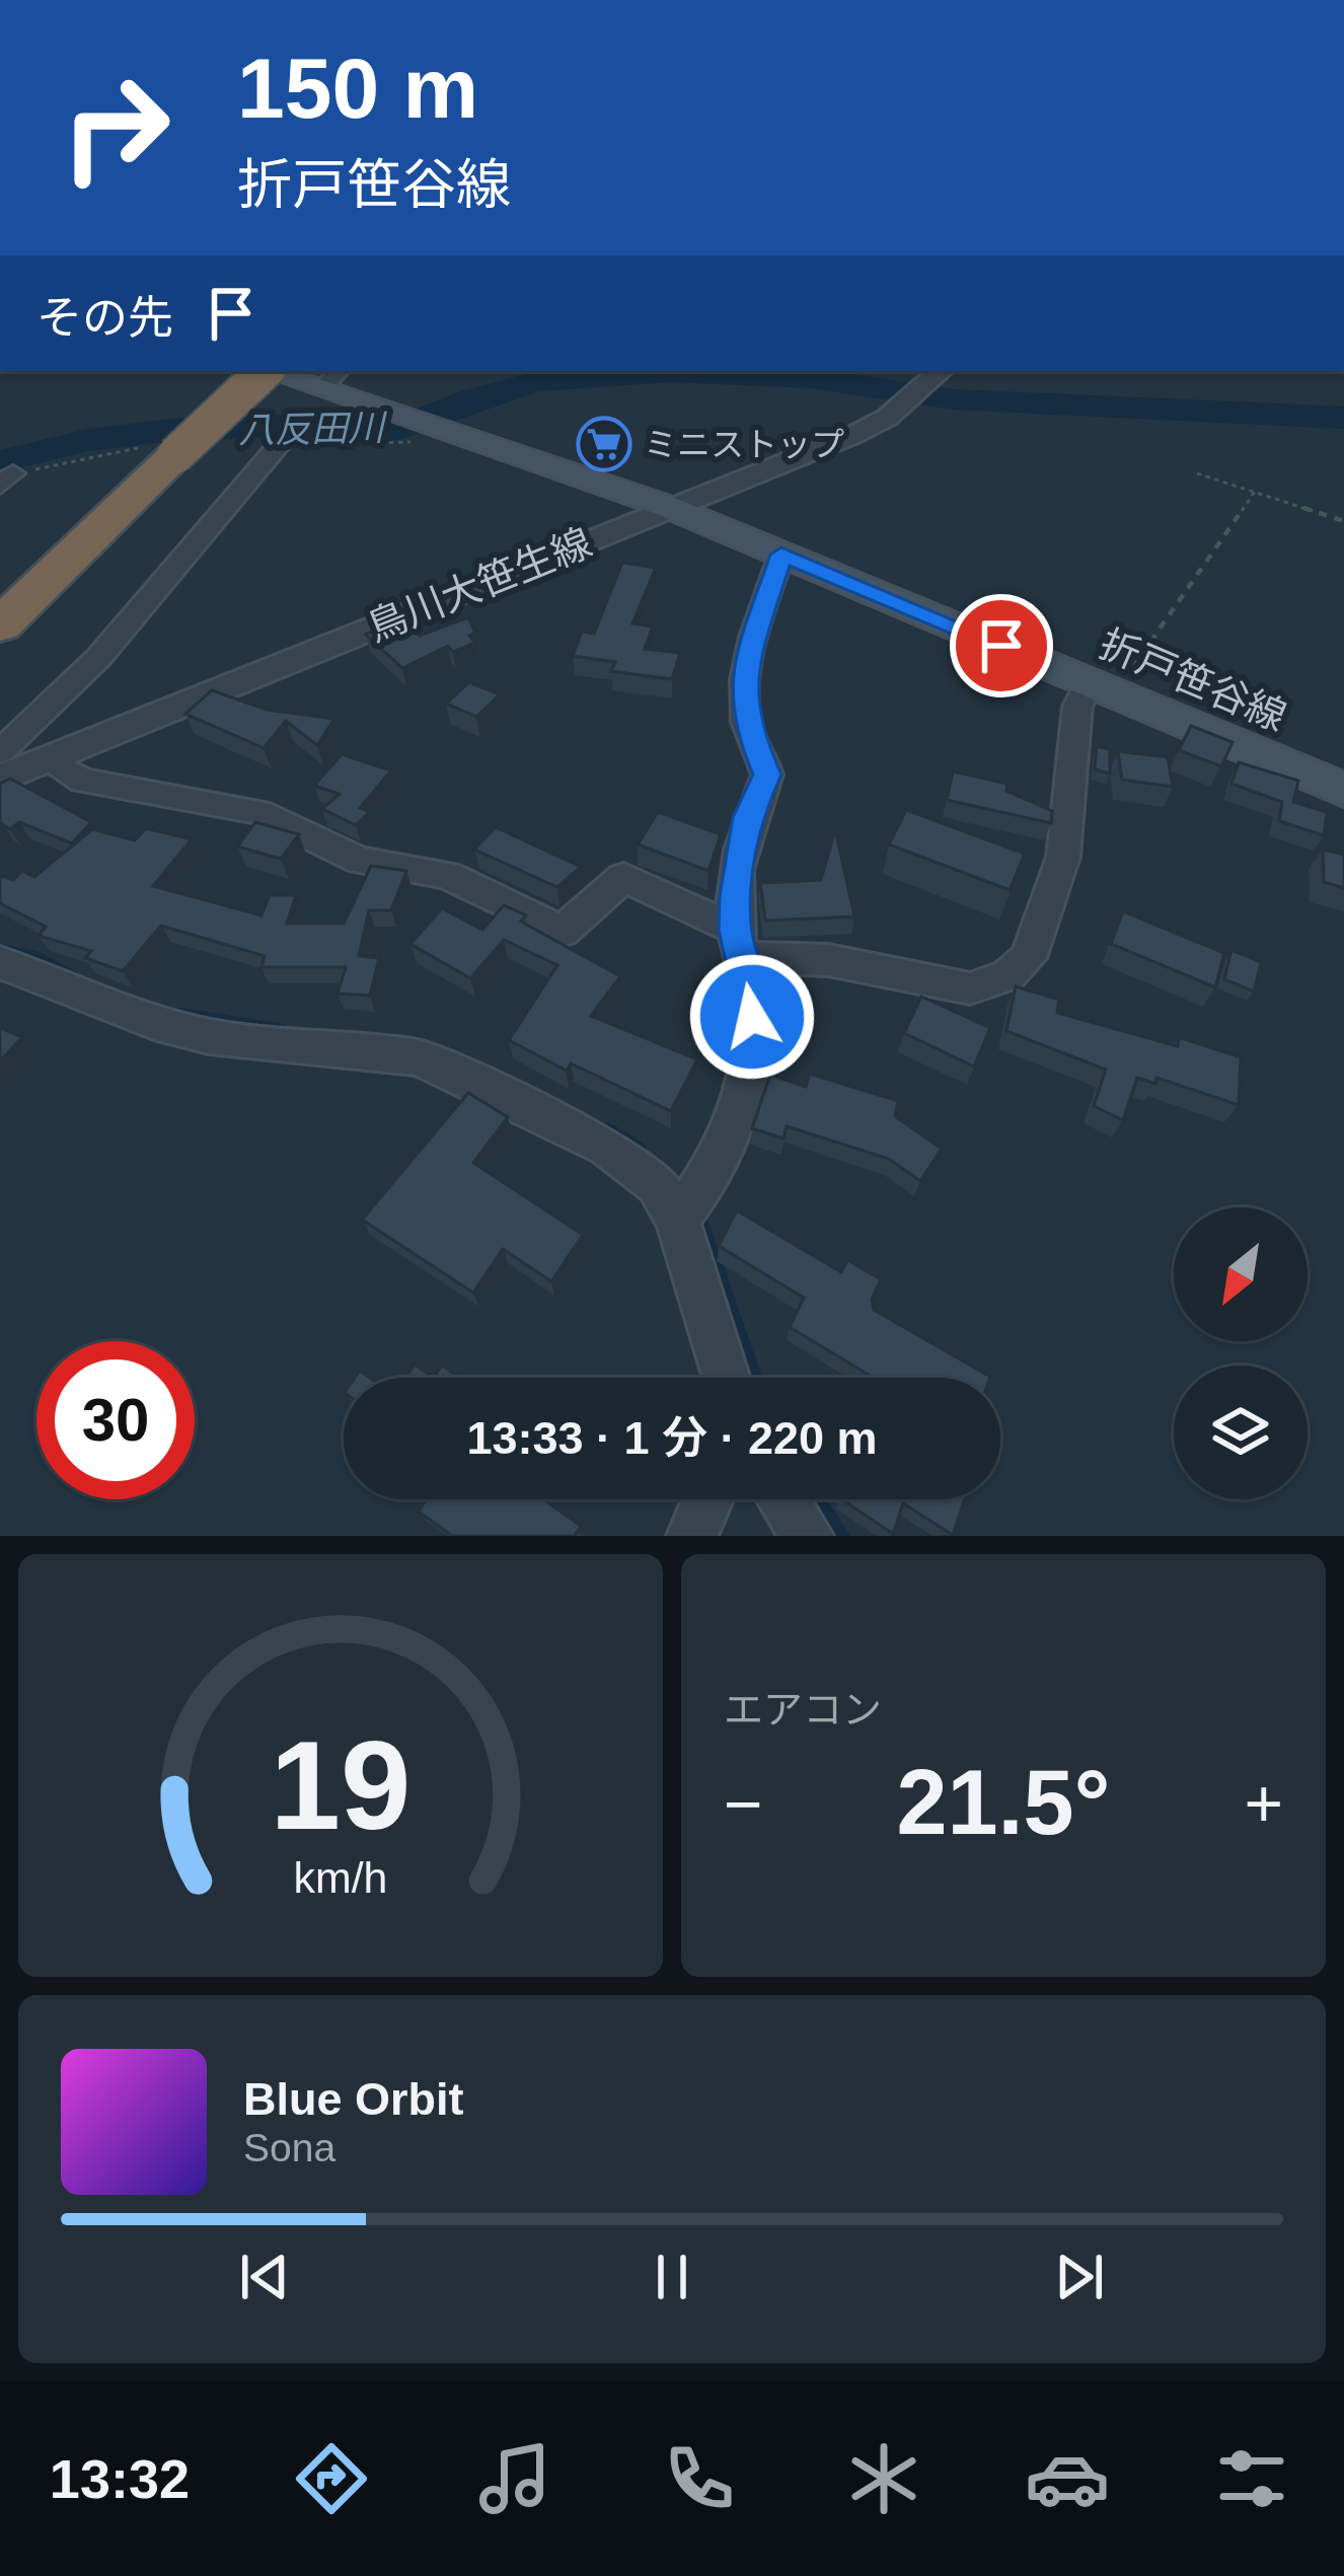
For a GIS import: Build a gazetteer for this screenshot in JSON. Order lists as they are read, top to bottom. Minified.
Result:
{"streets":{"main road":["折戸笹谷線"],"street":["鳥川大笹生線"]},"crossings":[["鳥川大笹生線","折戸笹谷線"]],"water":["八反田川"],"places":{"supermarket":["ミニストップ"]},"north":"bottom left","page":{"turn":["150 m","折戸笹谷線"],"then":"その先","limit":"30","trip":"13:33 · 1 分 · 220 m","tile":"エアコン","heat":["−","21.5°","+"],"song":["Blue Orbit","Sona"],"tabs":"13:32","gauge":["19","km/h"]}}
